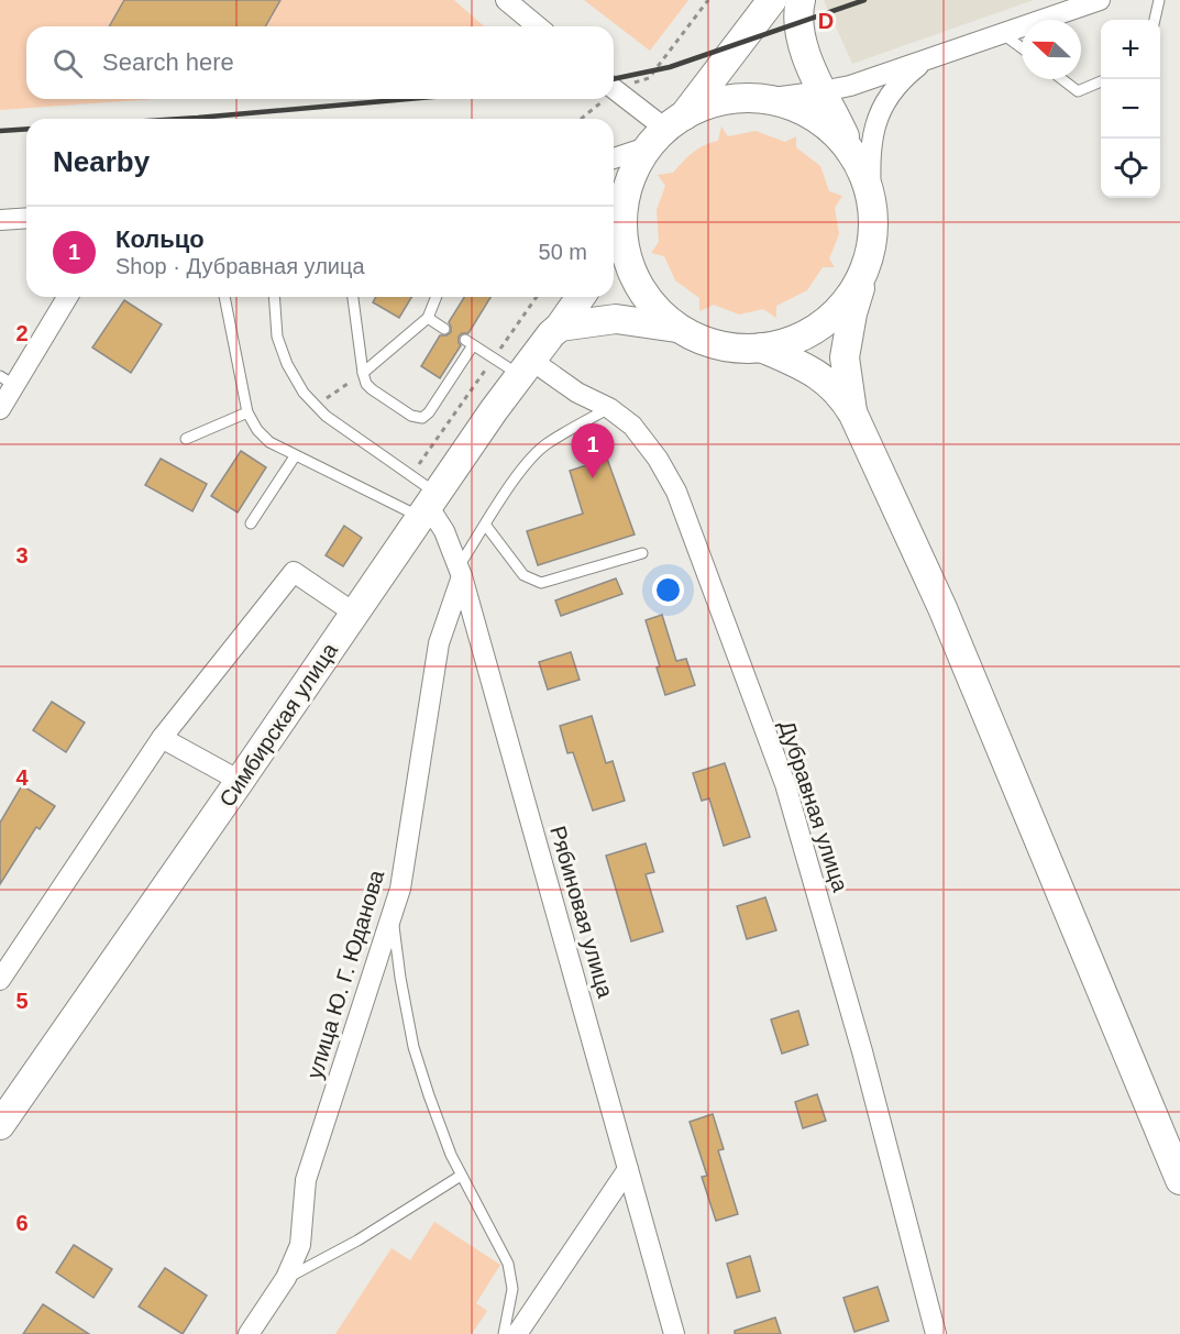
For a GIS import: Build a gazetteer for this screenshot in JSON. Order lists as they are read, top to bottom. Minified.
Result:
{"streets":{"main road":["Симбирская улица"],"street":["Дубравная улица","Рябиновая улица","улица Ю. Г. Юданова"]},"crossings":[["Симбирская улица","Дубравная улица"],["Симбирская улица","Рябиновая улица"],["Рябиновая улица","улица Ю. Г. Юданова"]],"north":"left","page":{"map_buttons":["+","−"],"search":"Search here","heading":"Nearby","list":[{"mark":"1","name":"Кольцо","note":"Shop · Дубравная улица","value":"50 m"}],"pins":"1"},"grid":{"columns":["D"],"rows":["2","3","4","5","6"]}}
